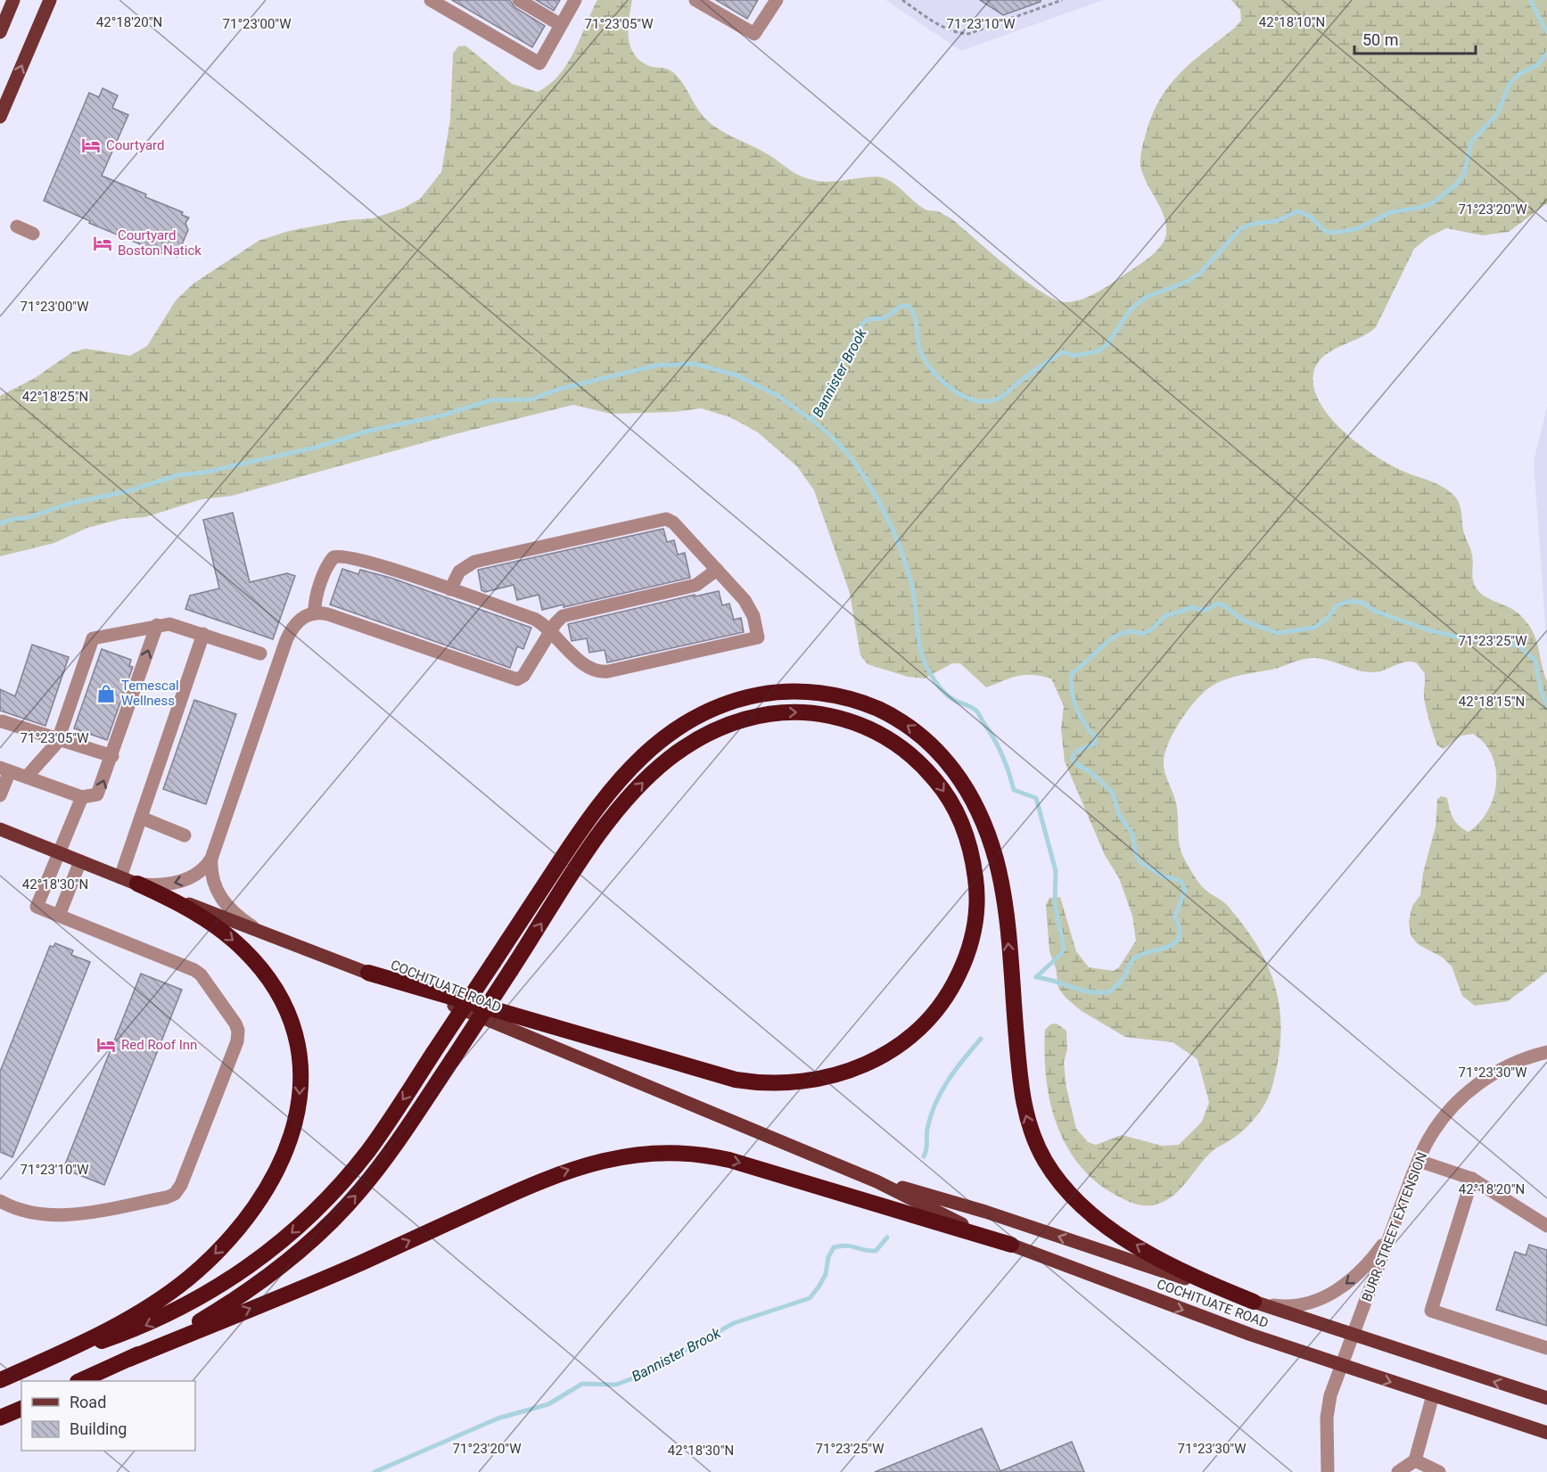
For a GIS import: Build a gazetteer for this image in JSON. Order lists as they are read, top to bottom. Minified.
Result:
{"streets":{"main road":["COCHITUATE ROAD"],"street":["BURR STREET EXTENSION"]},"crossings":[["COCHITUATE ROAD","BURR STREET EXTENSION"]],"water":["Bannister Brook"],"places":{"hotel":["Courtyard","Courtyard Boston Natick","Red Roof Inn"],"shop":["Temescal Wellness"]},"legend":["Road","Building"],"scale_bar":"50 m","coordinates":["42°18'20\"N","42°18'10\"N","71°23'00\"W","71°23'05\"W","71°23'10\"W","71°23'20\"W","42°18'25\"N","71°23'25\"W","42°18'15\"N","42°18'30\"N","71°23'30\"W"]}
